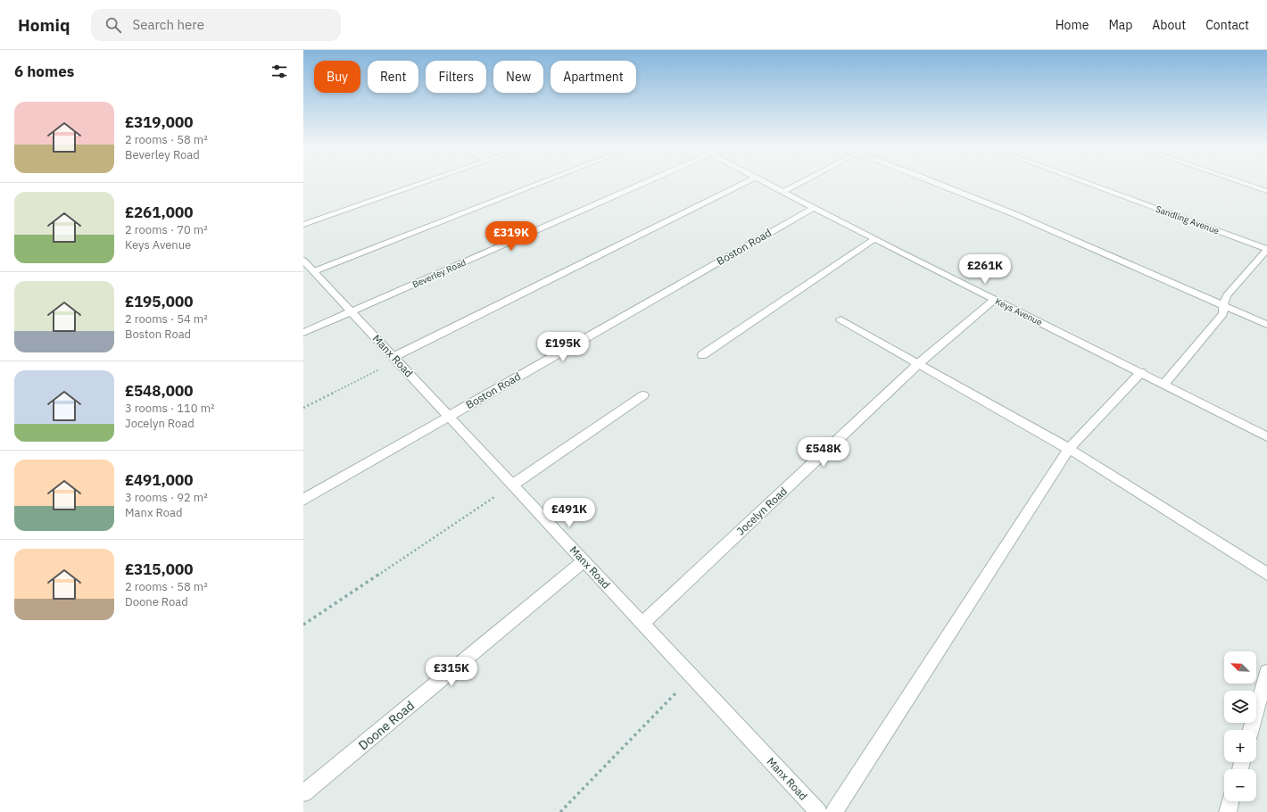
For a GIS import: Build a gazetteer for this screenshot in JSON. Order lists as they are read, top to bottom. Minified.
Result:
{"streets":{"street":["Sandling Avenue","Boston Road","Beverley Road","Keys Avenue","Manx Road","Jocelyn Road","Doone Road"]},"crossings":[["Boston Road","Keys Avenue"],["Boston Road","Manx Road"],["Beverley Road","Manx Road"],["Keys Avenue","Jocelyn Road"],["Manx Road","Jocelyn Road"],["Manx Road","Doone Road"]],"north":"top left","page":{"header":"Homiq","search":"Search here","nav":["Home","Map","About","Contact"],"heading":"6 homes","chip":["Buy","Rent","Filters","New","Apartment"],"list":[{"name":"£319,000","note":"2 rooms · 58 m² · Beverley Road"},{"name":"£261,000","note":"2 rooms · 70 m² · Keys Avenue"},{"name":"£195,000","note":"2 rooms · 54 m² · Boston Road"},{"name":"£548,000","note":"3 rooms · 110 m² · Jocelyn Road"},{"name":"£491,000","note":"3 rooms · 92 m² · Manx Road"},{"name":"£315,000","note":"2 rooms · 58 m² · Doone Road"}],"price":["£319K","£261K","£195K","£548K","£491K","£315K"],"map_buttons":["+","−"]}}
